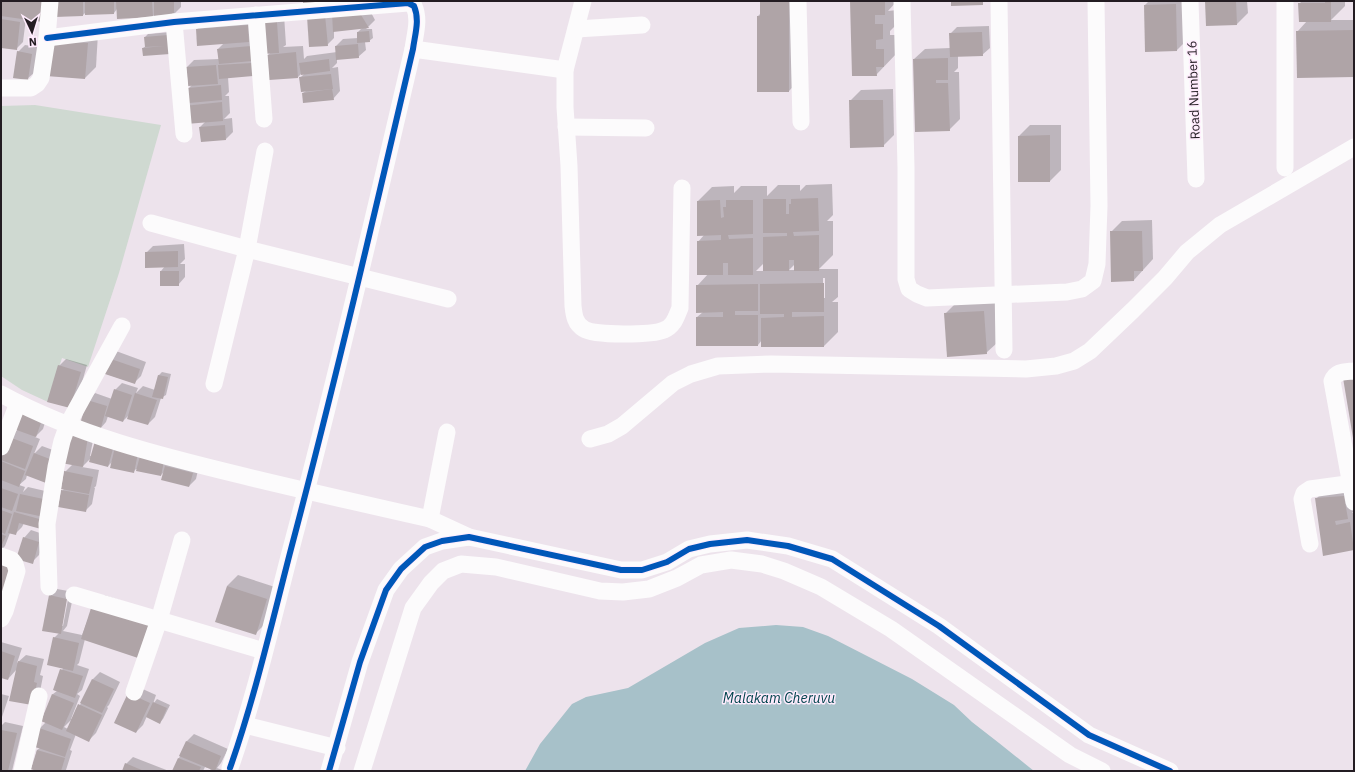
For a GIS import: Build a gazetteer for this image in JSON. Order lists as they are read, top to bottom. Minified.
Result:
{"streets":{"street":["Road Number 16"]},"water":["Malakam Cheruvu"],"north":"bottom"}
